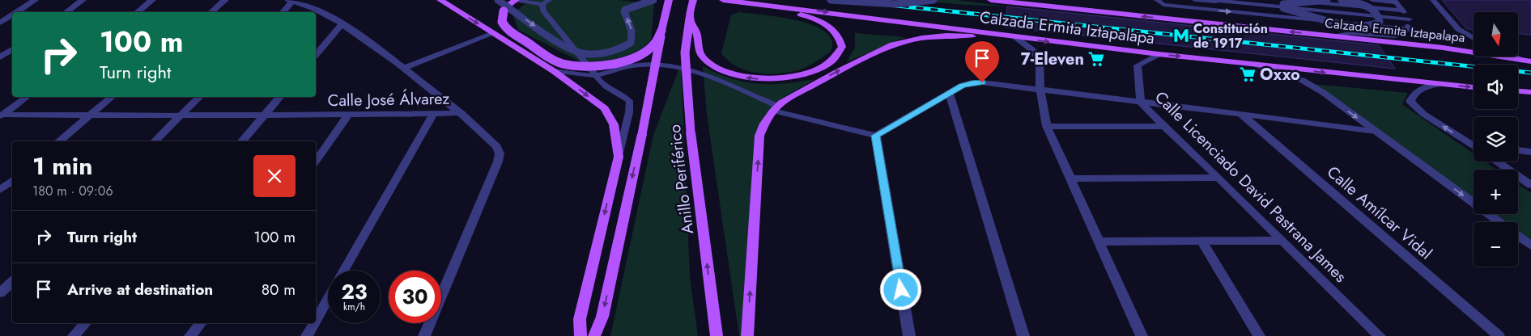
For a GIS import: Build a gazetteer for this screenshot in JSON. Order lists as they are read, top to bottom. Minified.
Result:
{"streets":{"main road":["Calzada Ermita Iztapalapa","Anillo Periférico"],"street":["Calle José Álvarez","Calle Licenciado David Pastrana James","Calle Amílcar Vidal"]},"crossings":[["Calzada Ermita Iztapalapa","Calle Licenciado David Pastrana James"]],"places":{"metro station":["Constitución de 1917"],"supermarket":["7-Eleven","Oxxo"]},"north":"bottom","page":{"map_buttons":["+","−"],"turn":["100 m","Turn right"],"heading":["1 min","180 m · 09:06"],"list":[{"name":"Turn right","value":"100 m"},{"name":"Arrive at destination","value":"80 m"}],"speed":"23 km/h","limit":"30"}}
